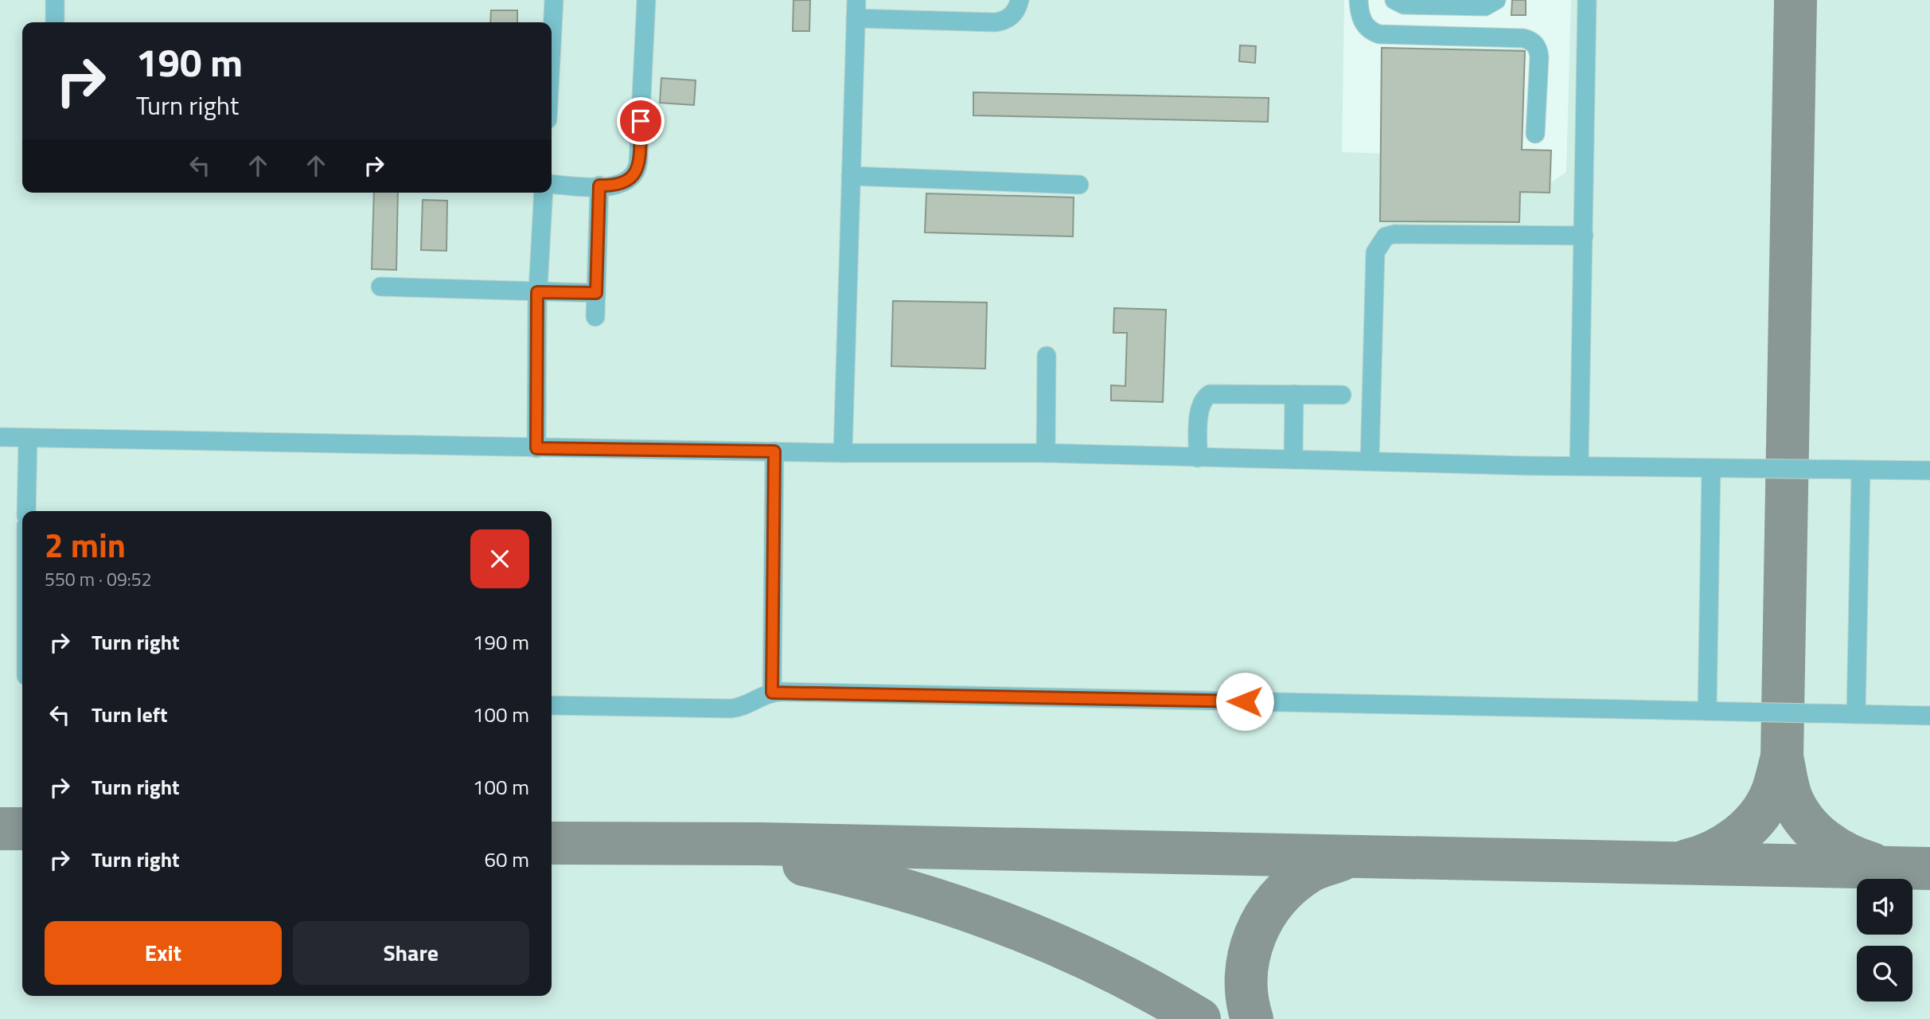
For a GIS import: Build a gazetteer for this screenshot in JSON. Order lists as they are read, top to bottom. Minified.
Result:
{"page":{"turn":["190 m","Turn right"],"heading":["2 min","550 m · 09:52"],"list":[{"name":"Turn right","value":"190 m"},{"name":"Turn left","value":"100 m"},{"name":"Turn right","value":"100 m"},{"name":"Turn right","value":"60 m"}],"buttons":["Exit","Share"]}}
